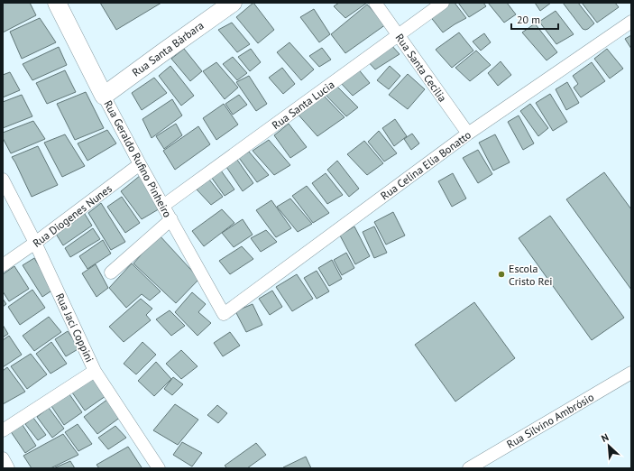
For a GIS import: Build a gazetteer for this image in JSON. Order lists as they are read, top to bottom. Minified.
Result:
{"streets":{"street":["Rua Santa Bárbara","Rua Santa Cecília","Rua Santa Lucia","Rua Geraldo Rufino Pinheiro","Rua Celina Elia Bonatto","Rua Diogenes Nunes","Rua Jaci Coppini","Rua Silvino Ambrósio"]},"crossings":[["Rua Santa Bárbara","Rua Geraldo Rufino Pinheiro"],["Rua Santa Cecília","Rua Santa Lucia"],["Rua Santa Cecília","Rua Celina Elia Bonatto"],["Rua Santa Lucia","Rua Geraldo Rufino Pinheiro"],["Rua Geraldo Rufino Pinheiro","Rua Celina Elia Bonatto"],["Rua Geraldo Rufino Pinheiro","Rua Diogenes Nunes"],["Rua Diogenes Nunes","Rua Jaci Coppini"]],"places":["Escola Cristo Rei"],"scale_bar":"20 m","north":"top left"}
